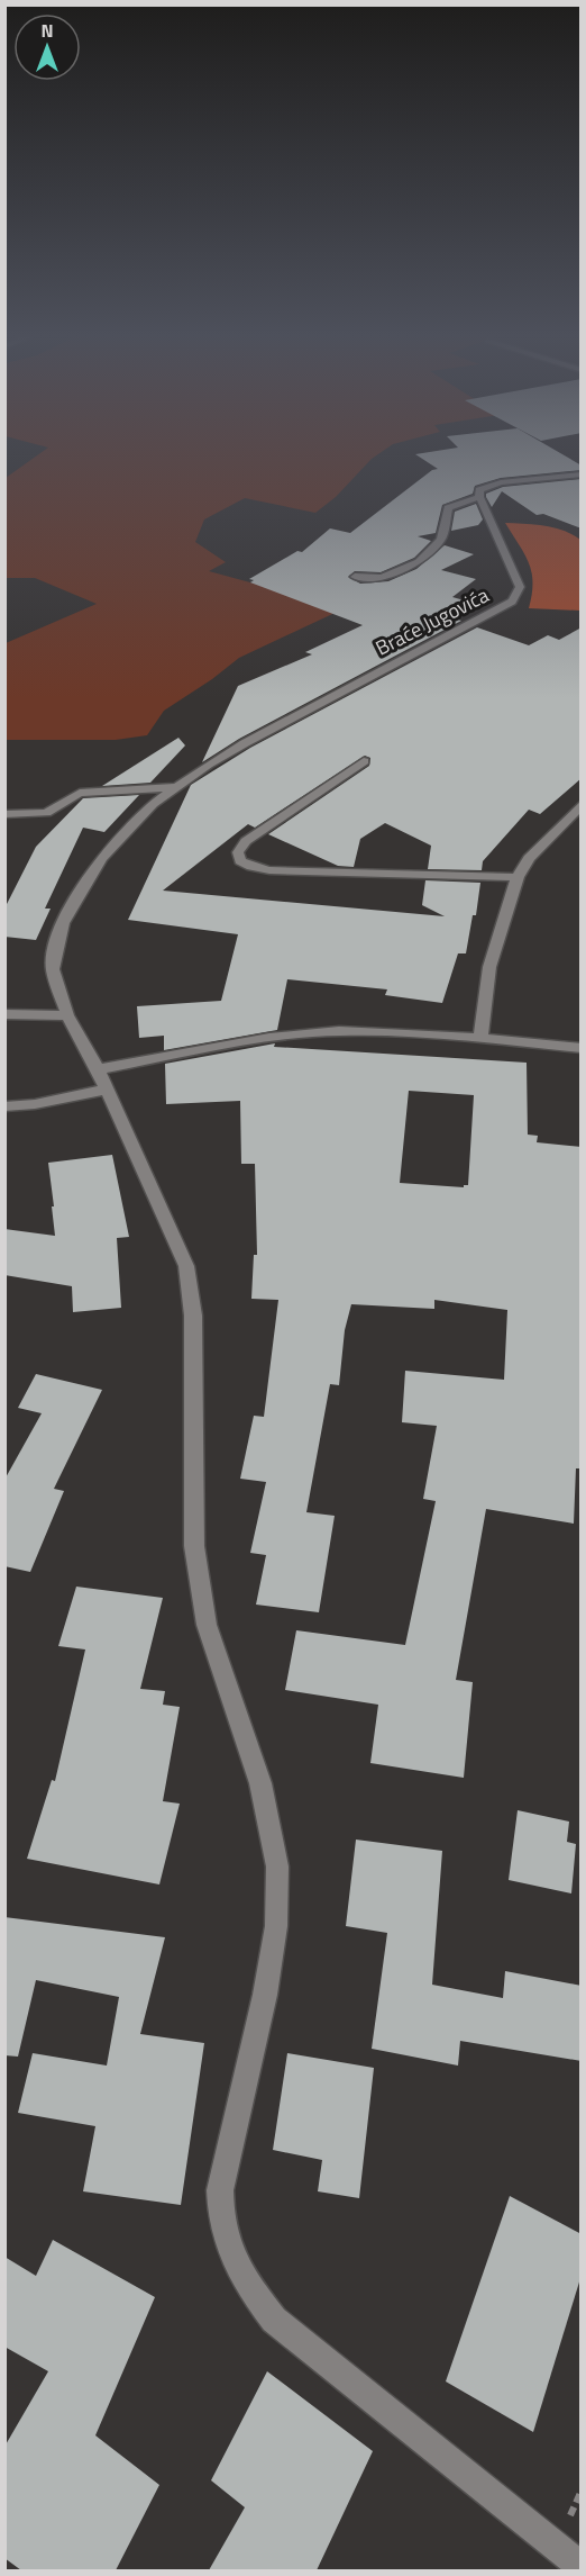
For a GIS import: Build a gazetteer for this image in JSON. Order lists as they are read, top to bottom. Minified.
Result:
{"streets":{"street":["Braće Jugovića"]},"north":"top"}
